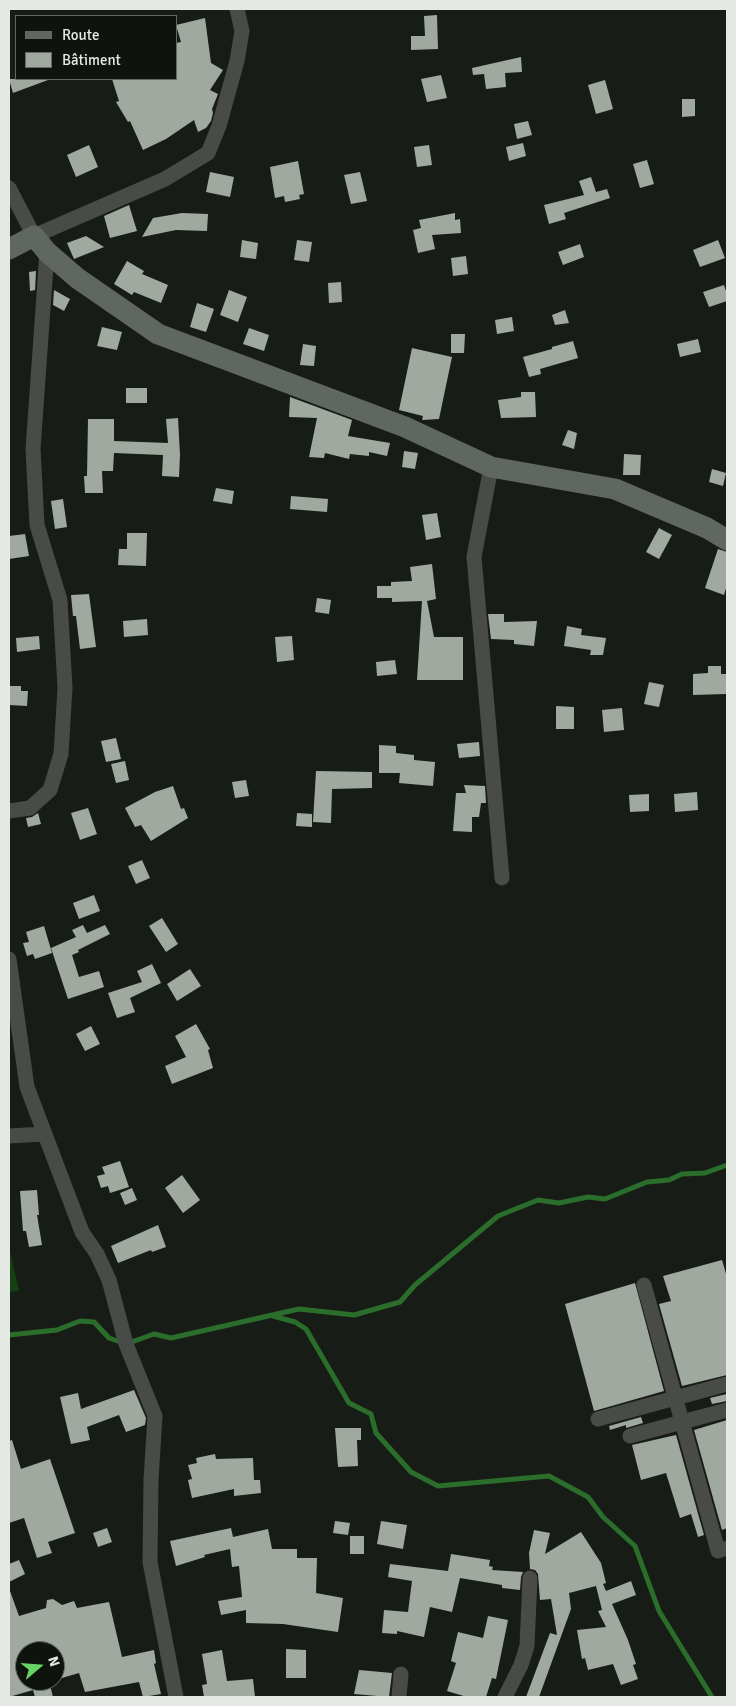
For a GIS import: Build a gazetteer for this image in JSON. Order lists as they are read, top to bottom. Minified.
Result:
{"legend":["Route","Bâtiment"],"north":"right"}
